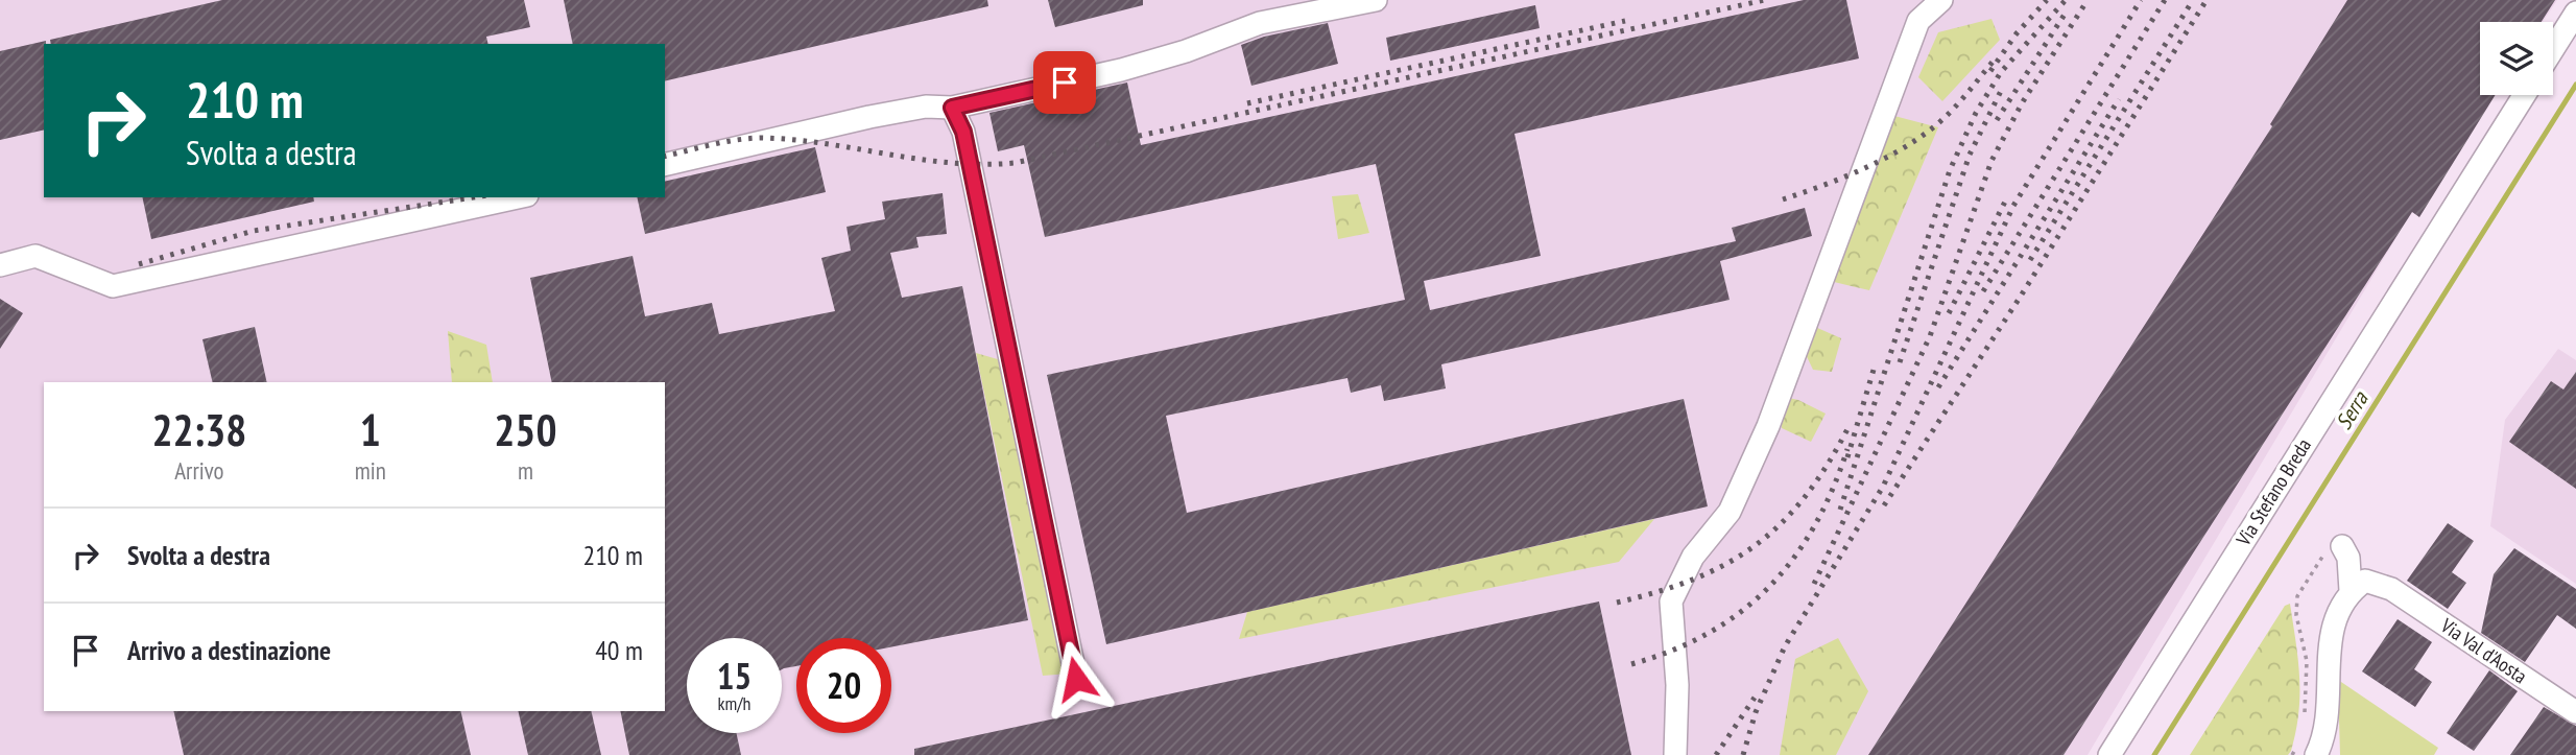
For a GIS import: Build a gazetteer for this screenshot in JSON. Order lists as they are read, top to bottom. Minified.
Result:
{"streets":{"street":["Via Stefano Breda","Via Val d'Aosta"]},"water":["Serra"],"page":{"turn":["210 m","Svolta a destra"],"eta":["22:38","Arrivo","1","min","250","m"],"list":[{"name":"Svolta a destra","value":"210 m"},{"name":"Arrivo a destinazione","value":"40 m"}],"speed":"15 km/h","limit":"20"}}
